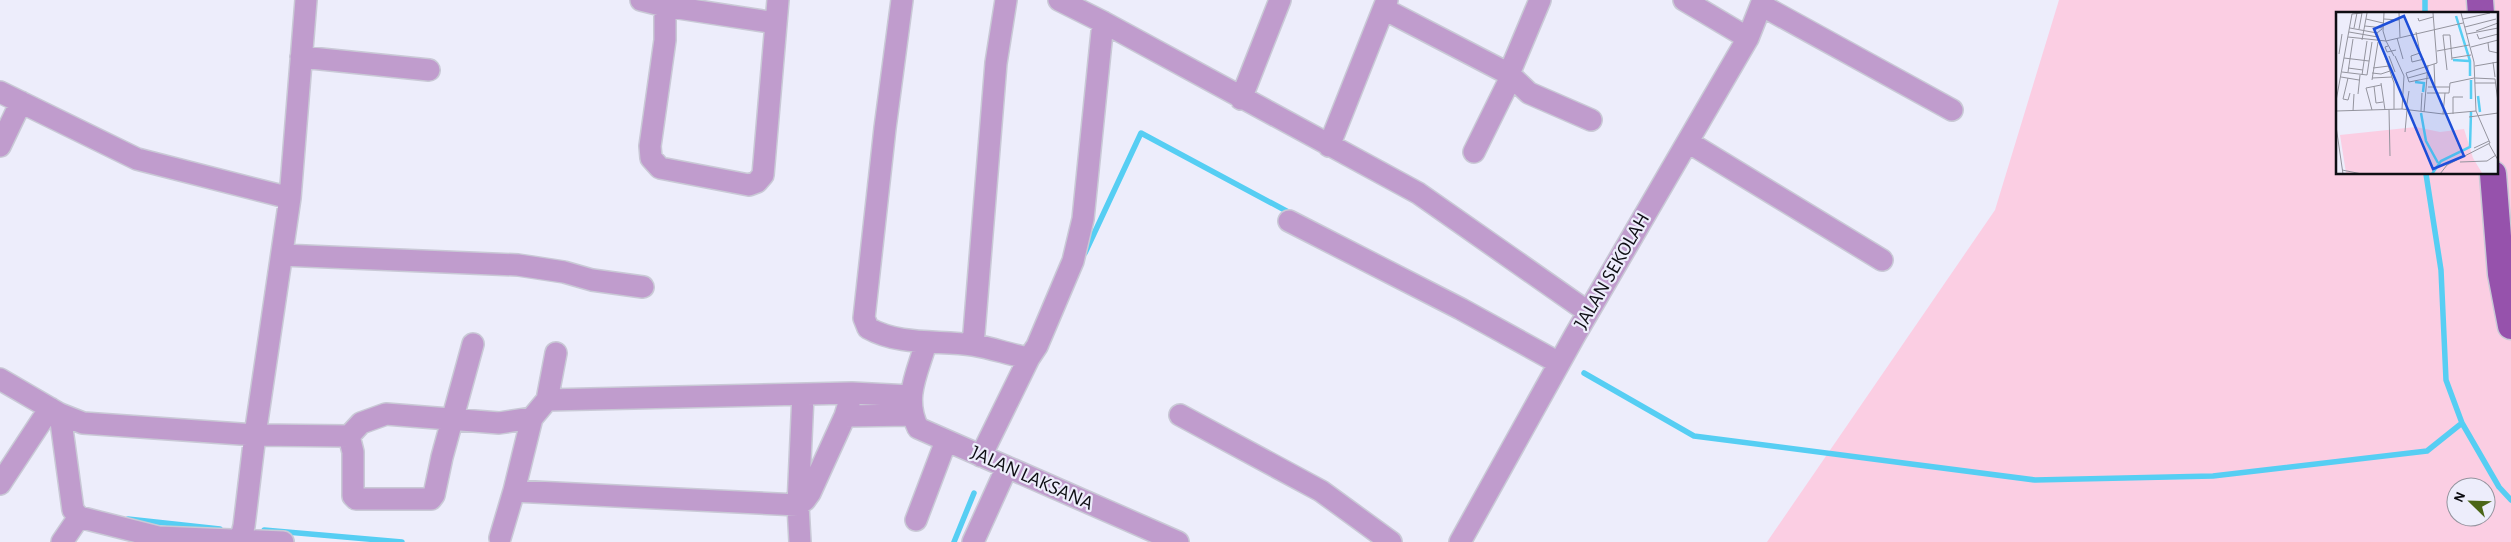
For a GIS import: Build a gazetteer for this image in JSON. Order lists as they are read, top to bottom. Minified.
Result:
{"streets":{"street":["JALAN SEKOLAH","JALAN LAKSANA"]},"north":"top left"}
